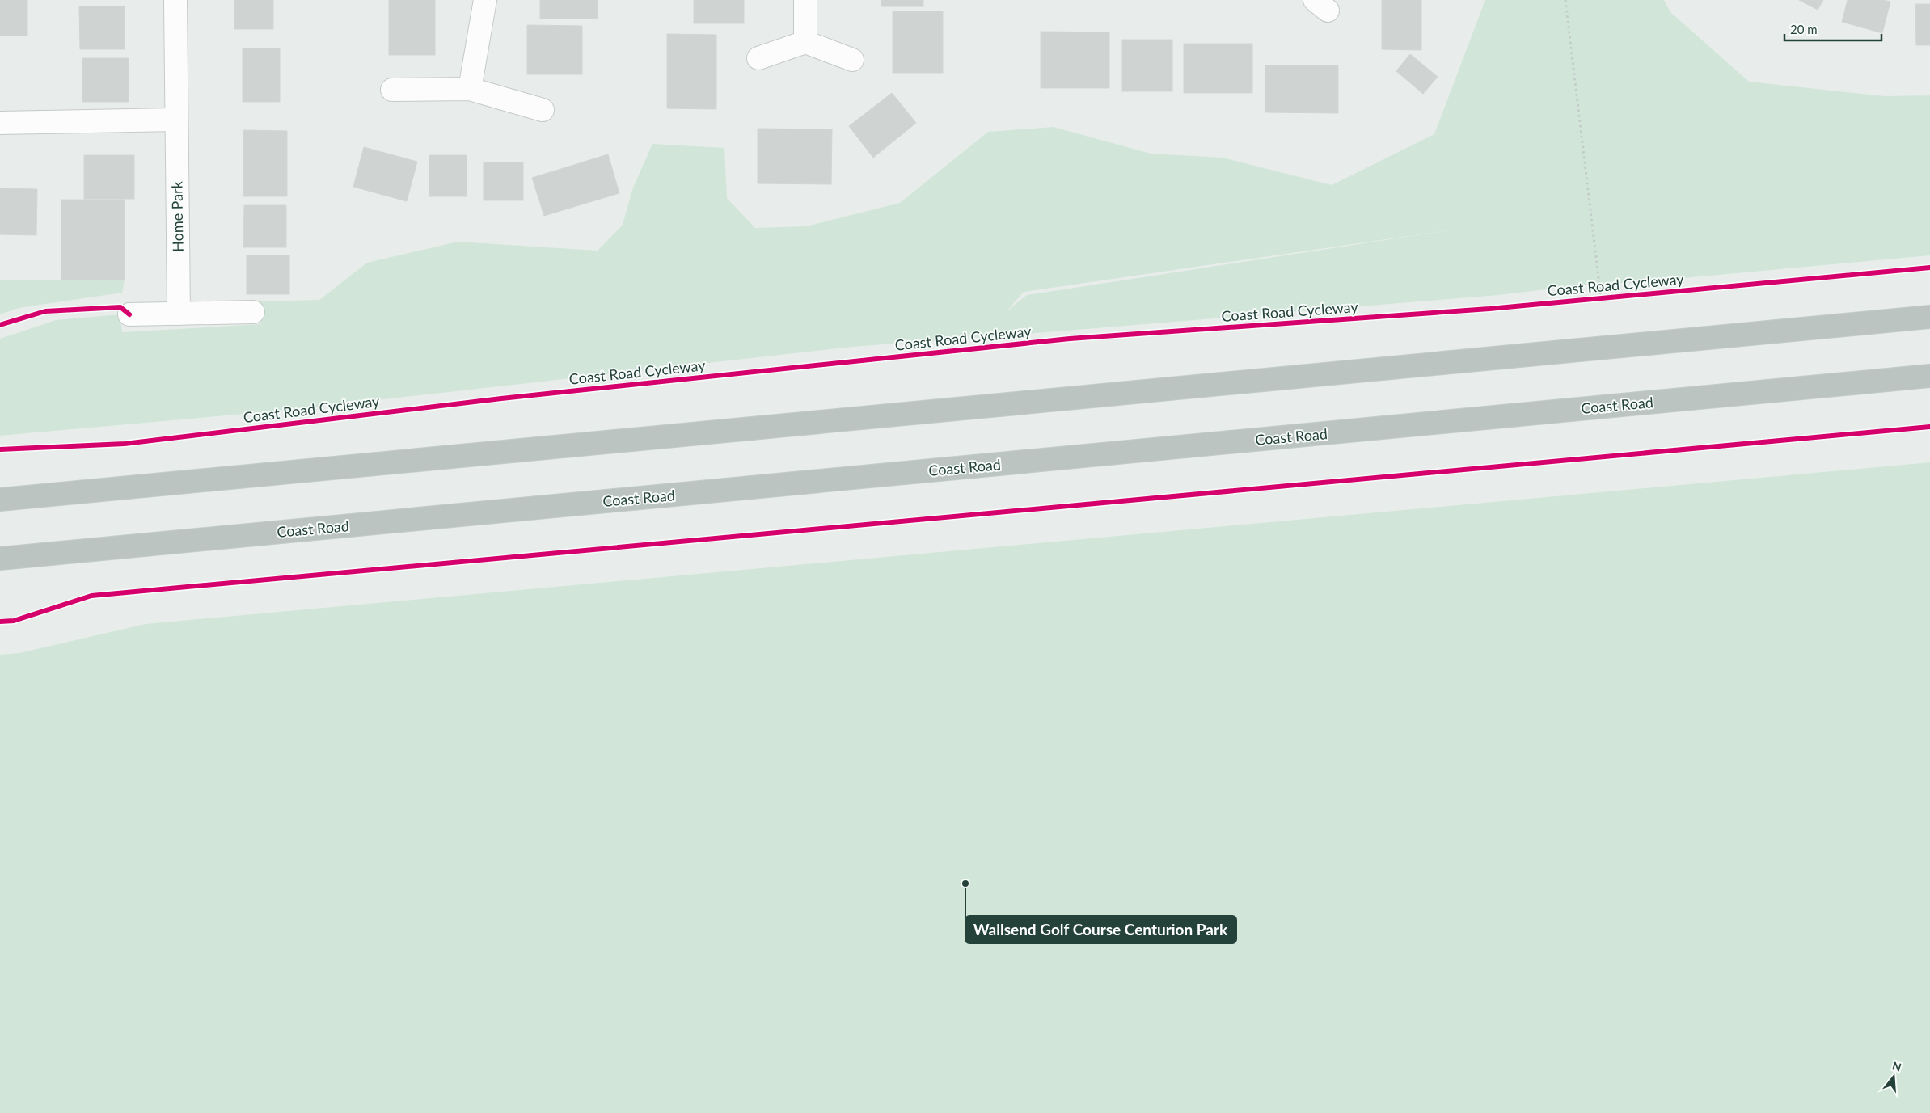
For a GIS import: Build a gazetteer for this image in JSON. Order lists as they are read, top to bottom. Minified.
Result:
{"streets":{"highway":["Coast Road"],"street":["Home Park"],"cycle path":["Coast Road Cycleway"]},"places":["Wallsend Golf Course Centurion Park"],"scale_bar":"20 m","north":"top"}
